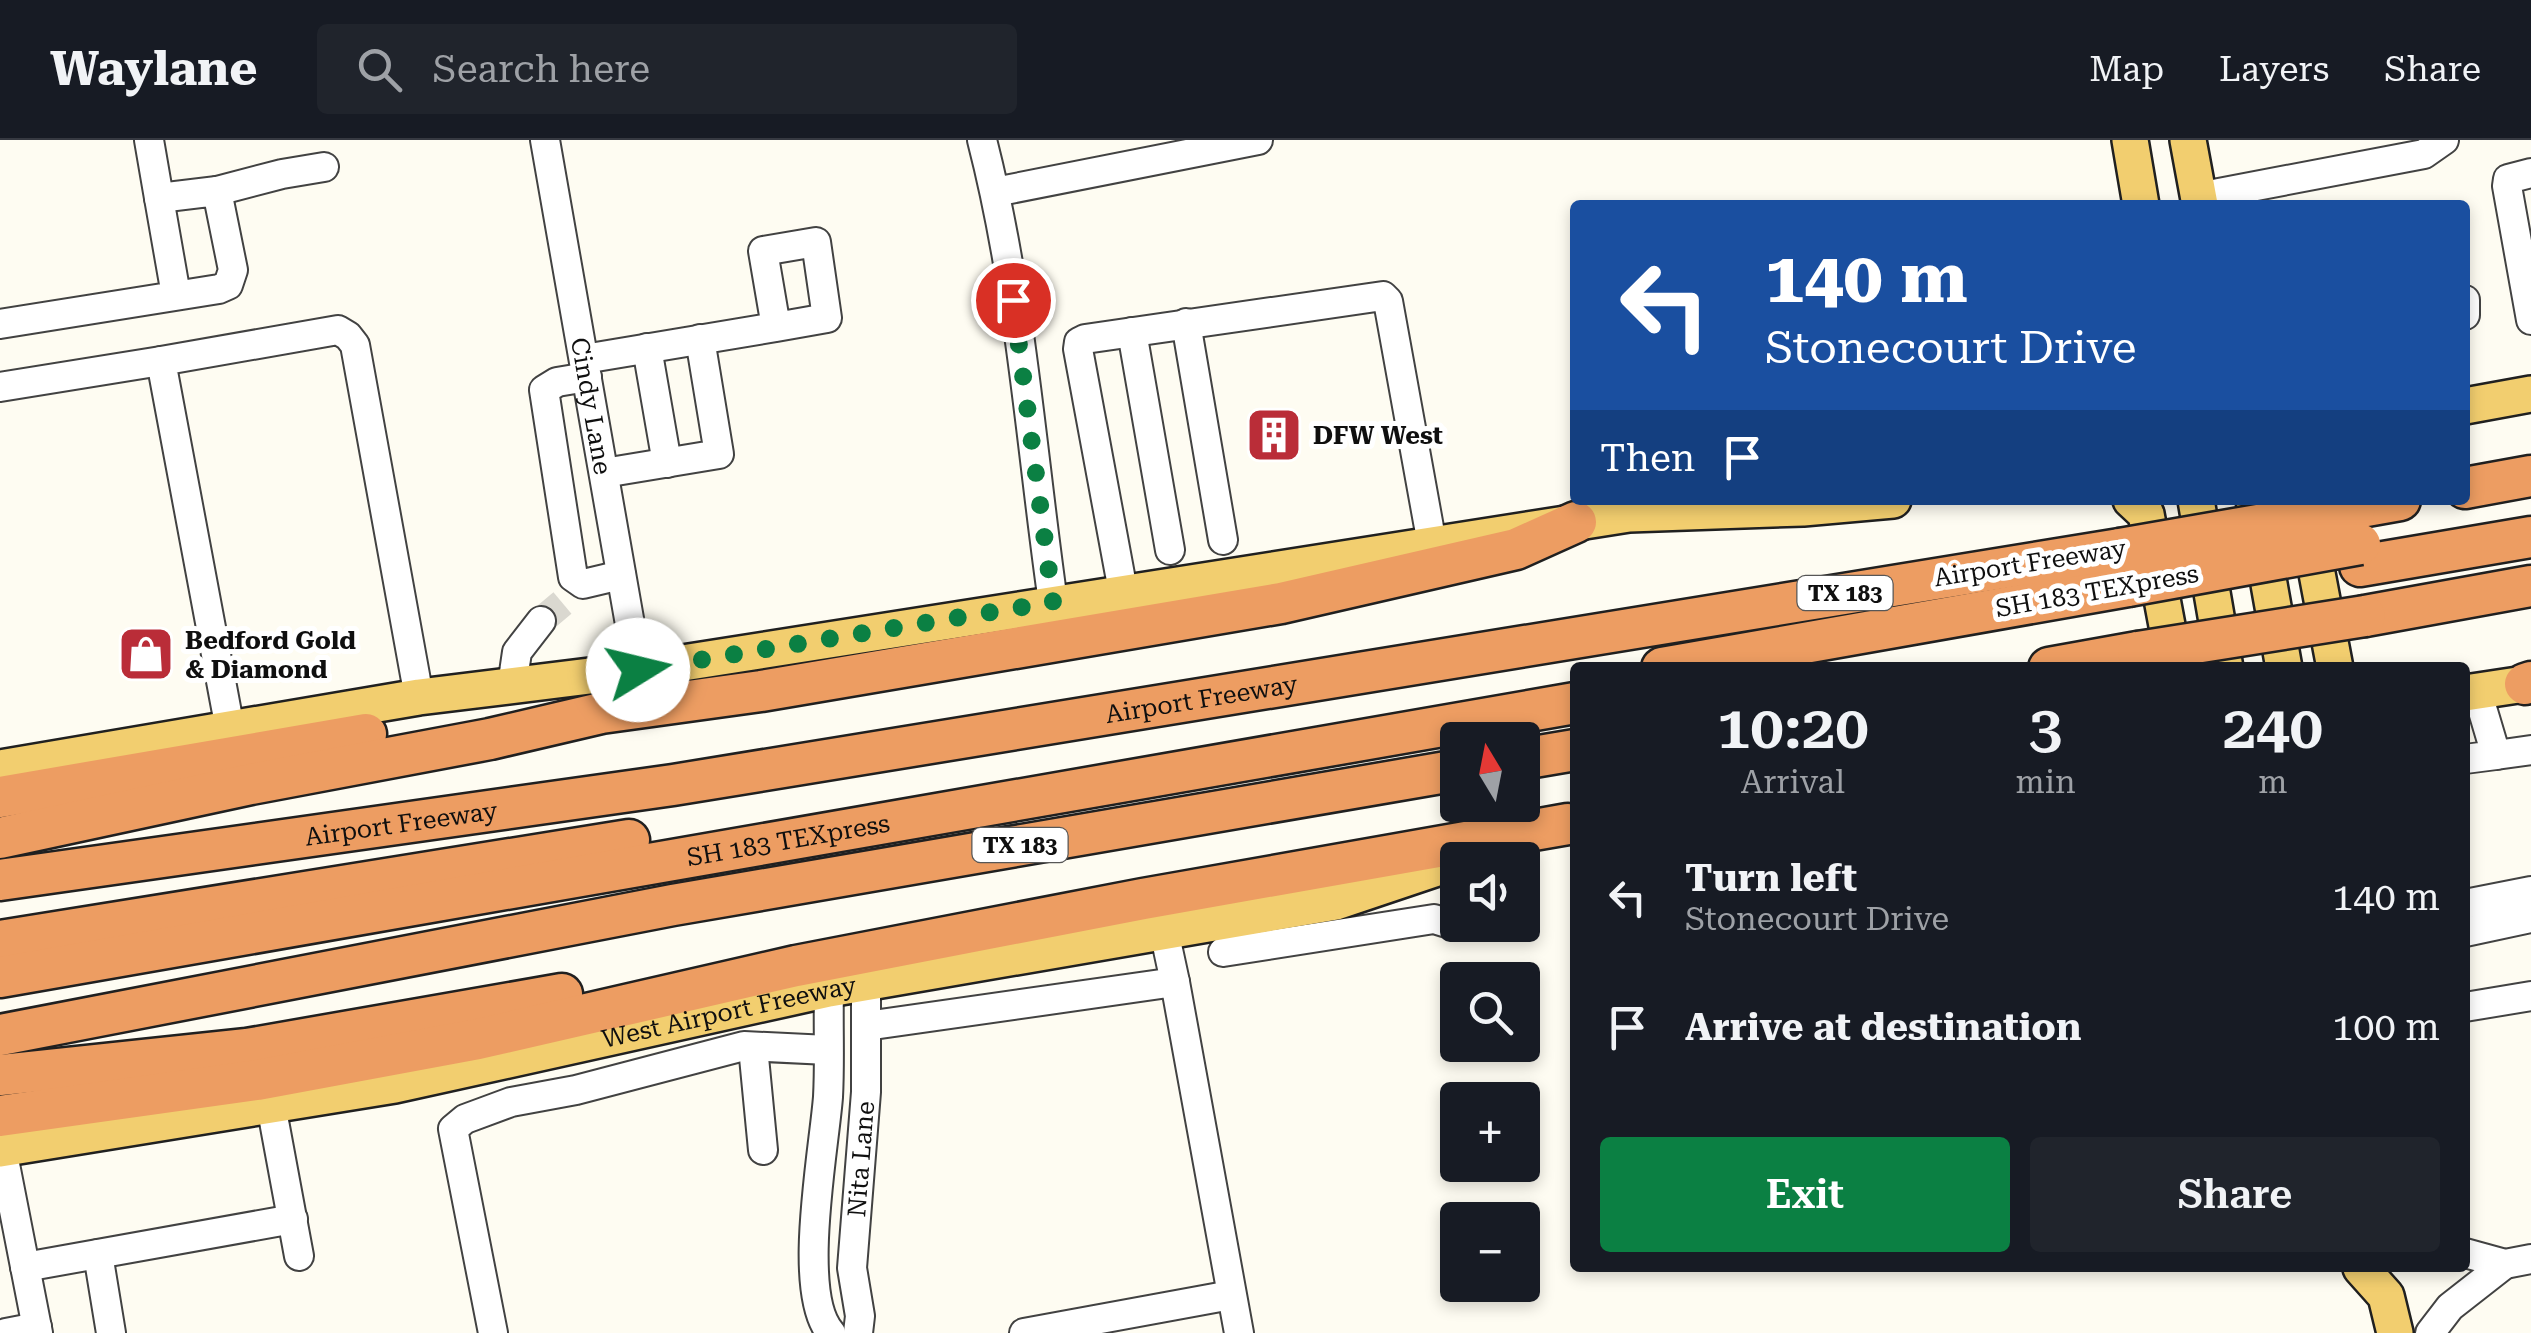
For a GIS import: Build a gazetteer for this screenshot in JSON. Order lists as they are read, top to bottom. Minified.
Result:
{"streets":{"highway":["Airport Freeway","SH 183 TEXpress","TX 183"],"main road":["West Airport Freeway"],"street":["Cindy Lane","Nita Lane"]},"crossings":[["Airport Freeway","SH 183 TEXpress"],["West Airport Freeway","Nita Lane"]],"places":{"building":["DFW West"],"shop":["Bedford Gold & Diamond"]},"north":"top","page":{"header":"Waylane","search":"Search here","nav":["Map","Layers","Share"],"turn":["140 m","Stonecourt Drive"],"then":"Then","eta":["10:20","Arrival","3","min","240","m"],"map_buttons":["+","−"],"list":[{"name":"Turn left","note":"Stonecourt Drive","value":"140 m"},{"name":"Arrive at destination","value":"100 m"}],"buttons":["Exit","Share"]}}
